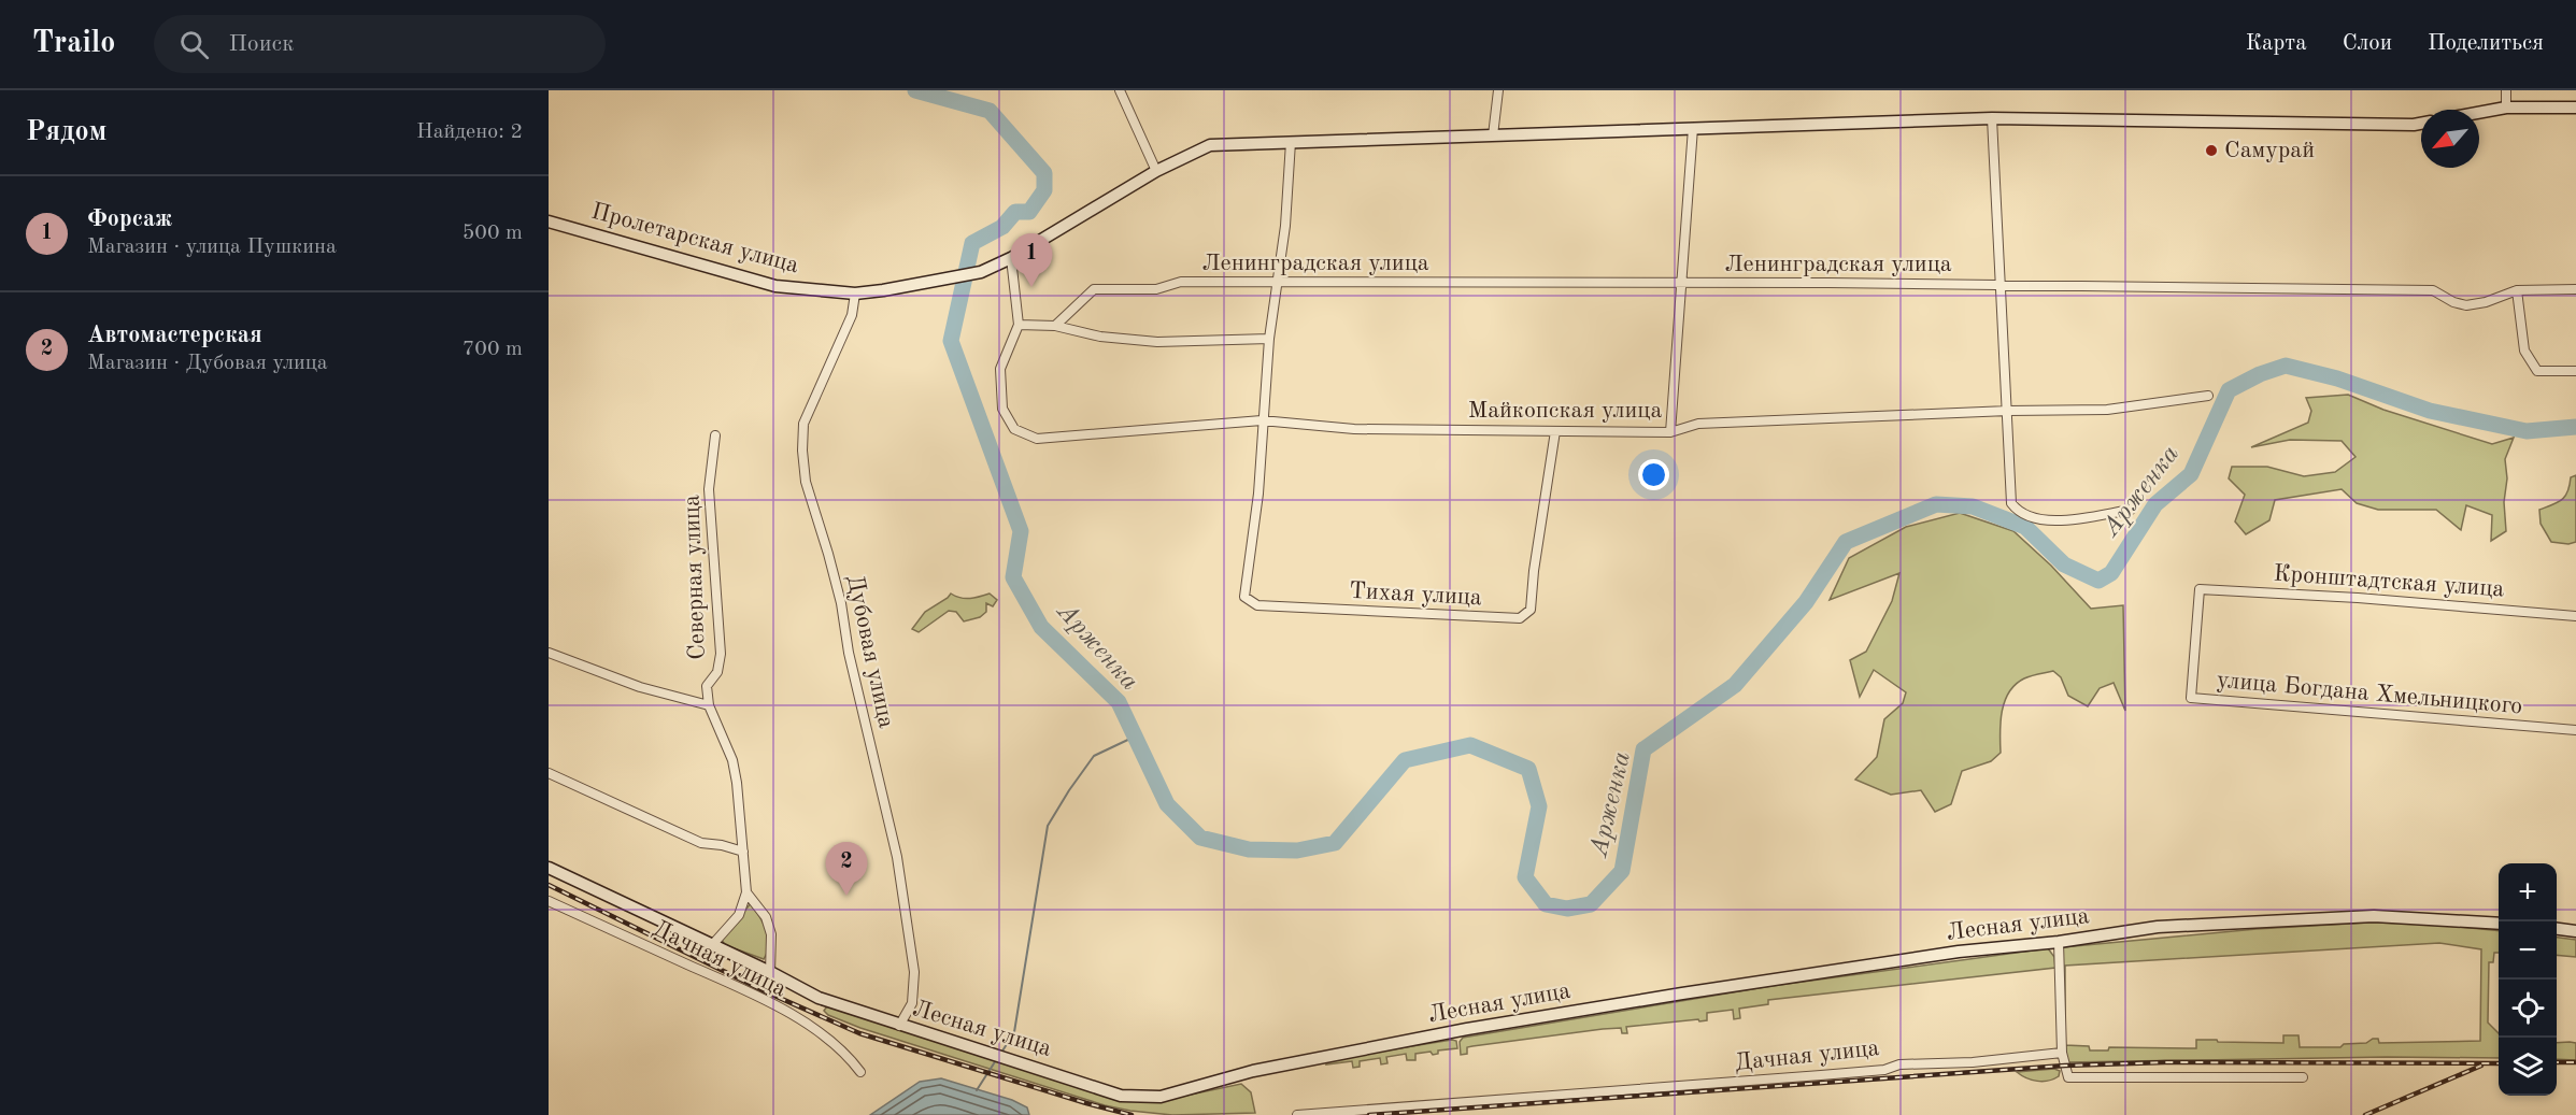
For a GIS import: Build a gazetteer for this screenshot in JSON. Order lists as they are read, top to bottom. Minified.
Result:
{"streets":{"main road":["Пролетарская улица","Лесная улица"],"street":["Ленинградская улица","Майкопская улица","Северная улица","Кронштадтская улица","Тихая улица","Дубовая улица","улица Богдана Хмельницкого","Дачная улица"]},"crossings":[["Пролетарская улица","Дубовая улица"],["Майкопская улица","Тихая улица"],["Кронштадтская улица","улица Богдана Хмельницкого"],["Дубовая улица","Лесная улица"]],"water":["Арженка"],"places":["Самурай"],"north":"bottom left","page":{"header":"Trailo","search":"Поиск","nav":["Карта","Слои","Поделиться"],"heading":["Рядом","Найдено: 2"],"list":[{"mark":"1","name":"Форсаж","note":"Магазин · улица Пушкина","value":"500 m"},{"mark":"2","name":"Автомастерская","note":"Магазин · Дубовая улица","value":"700 m"}],"pins":["1","2"],"map_buttons":["+","−"]}}
